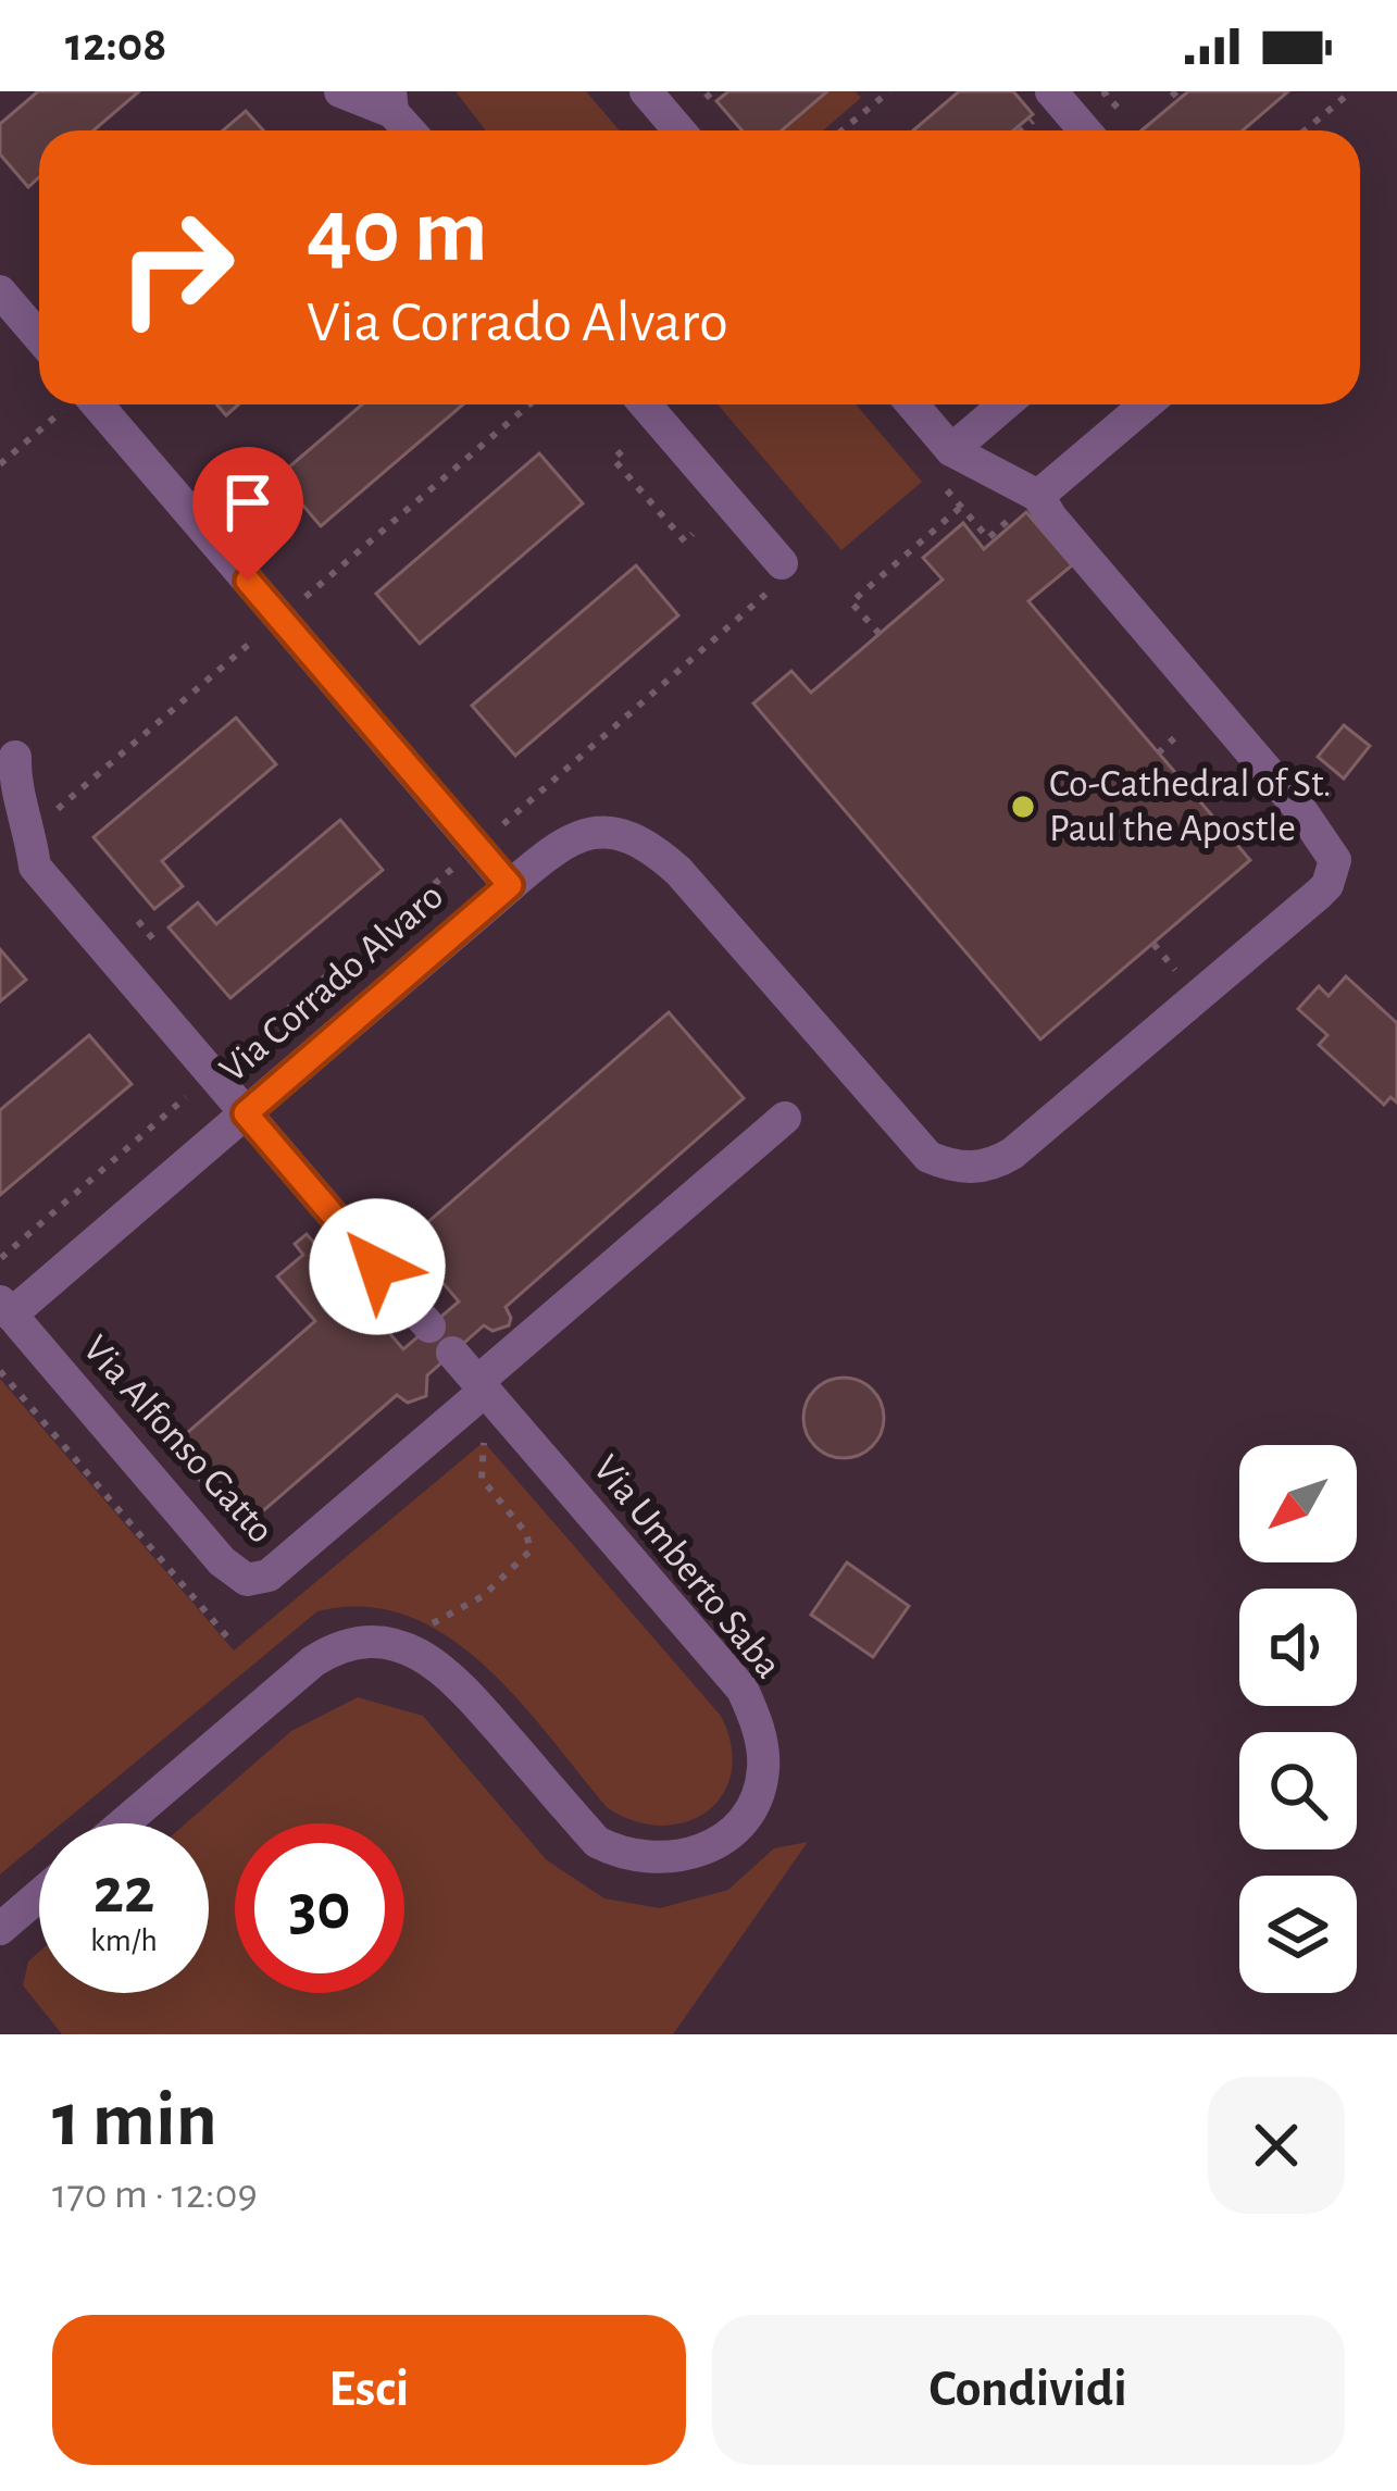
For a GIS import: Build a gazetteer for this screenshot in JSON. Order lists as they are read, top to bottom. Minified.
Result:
{"streets":{"street":["Via Corrado Alvaro","Via Alfonso Gatto","Via Umberto Saba"]},"crossings":[["Via Corrado Alvaro","Via Alfonso Gatto"],["Via Alfonso Gatto","Via Umberto Saba"]],"places":["Co-Cathedral of St. Paul the Apostle"],"north":"bottom left","page":{"status":"12:08","turn":["40 m","Via Corrado Alvaro"],"speed":"22 km/h","limit":"30","heading":["1 min","170 m · 12:09"],"buttons":["Esci","Condividi"]}}
